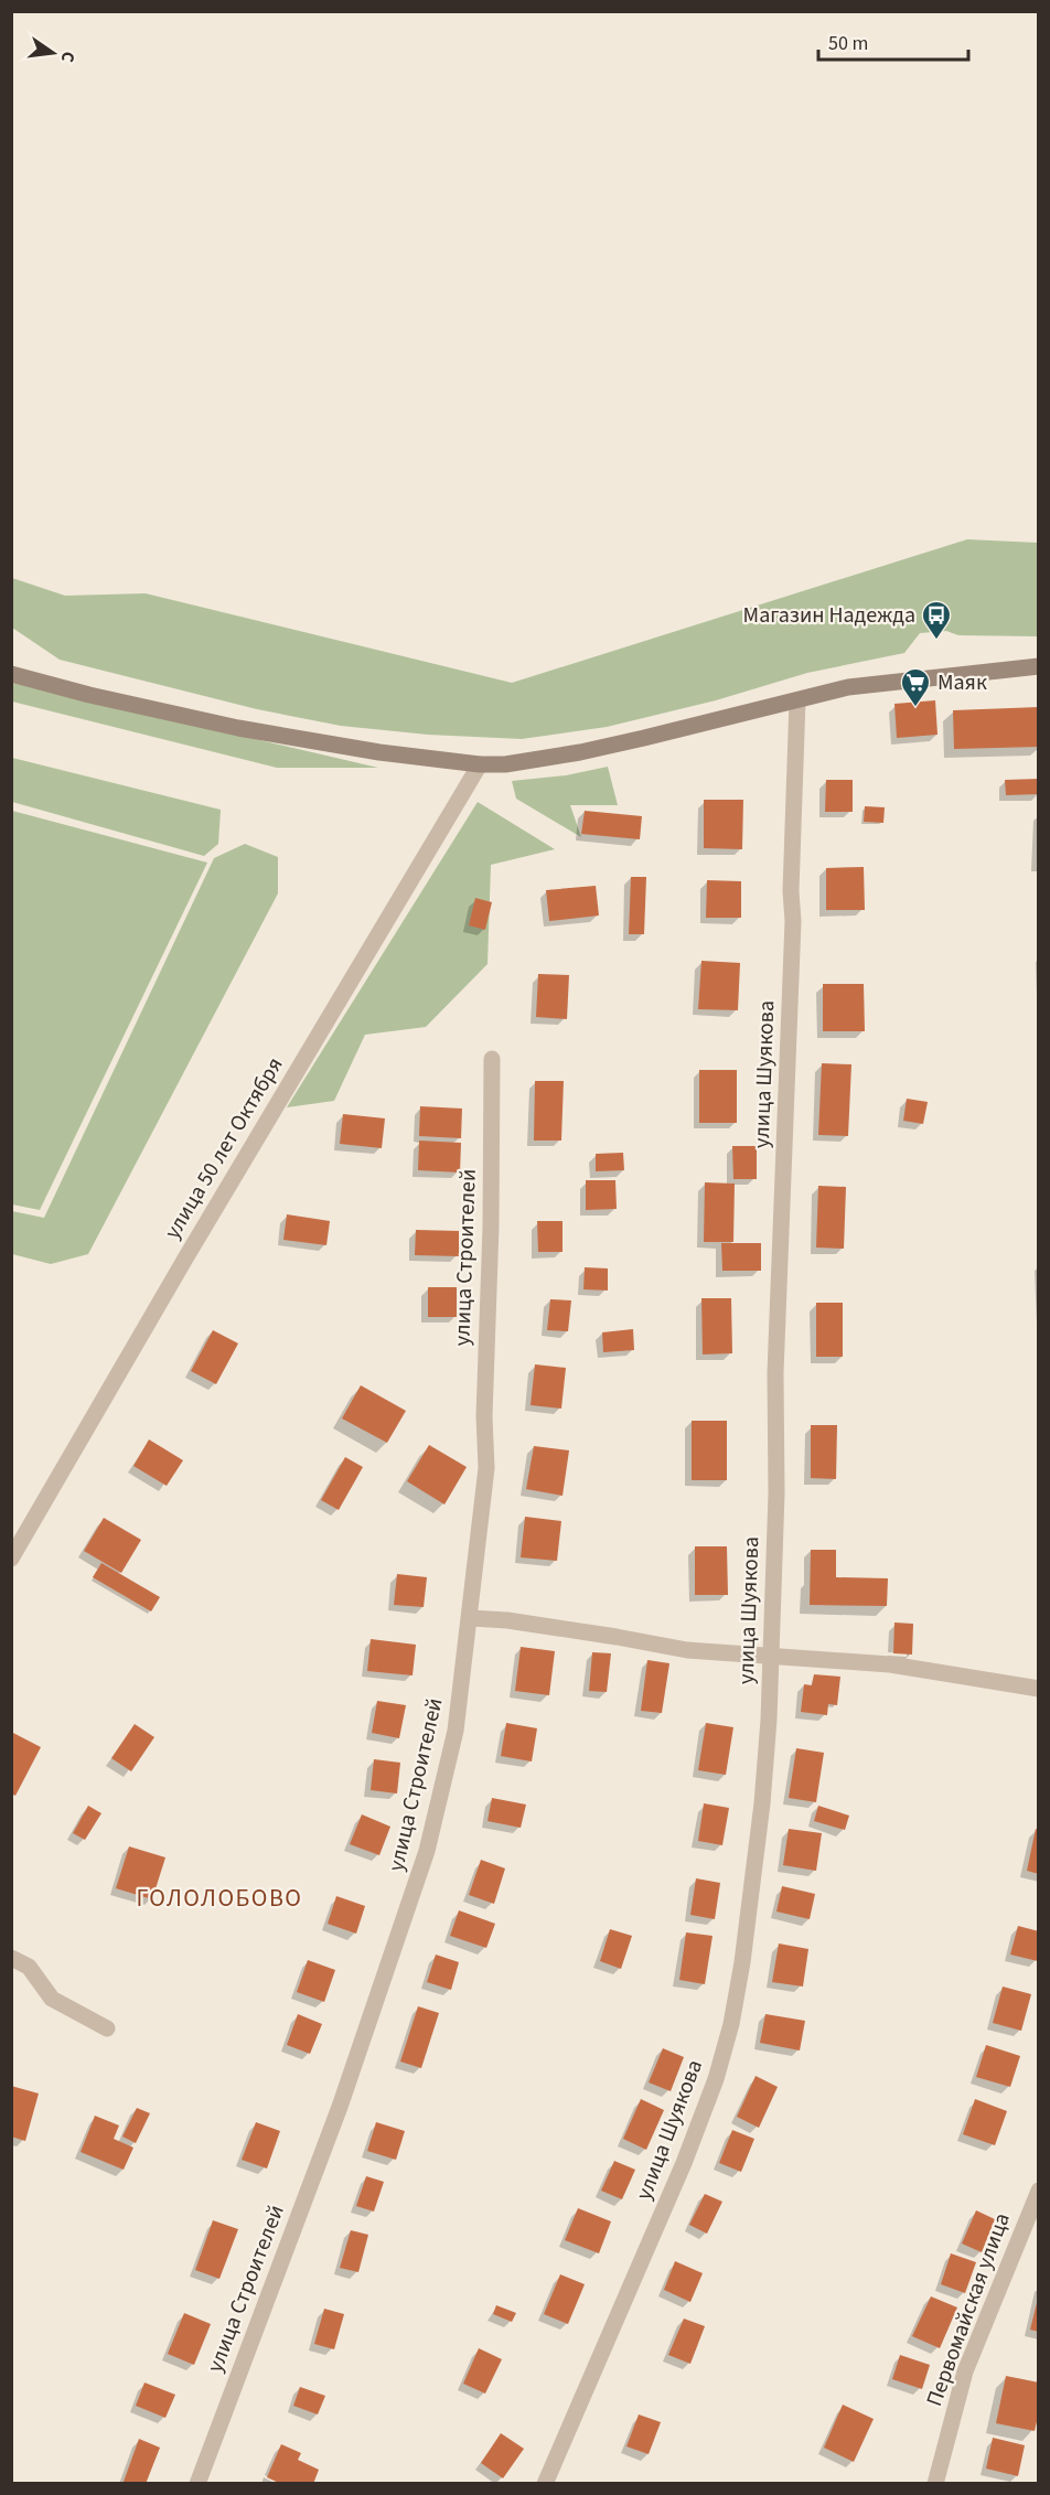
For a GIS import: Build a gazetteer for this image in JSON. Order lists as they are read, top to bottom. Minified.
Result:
{"streets":{"street":["улица Шуякова","улица 50 лет Октября","улица Строителей","Первомайская улица"]},"districts":["ГОЛОЛОБОВО"],"places":{"bus stop":["Магазин Надежда"],"supermarket":["Маяк"]},"scale_bar":"50 m","north":"right"}
